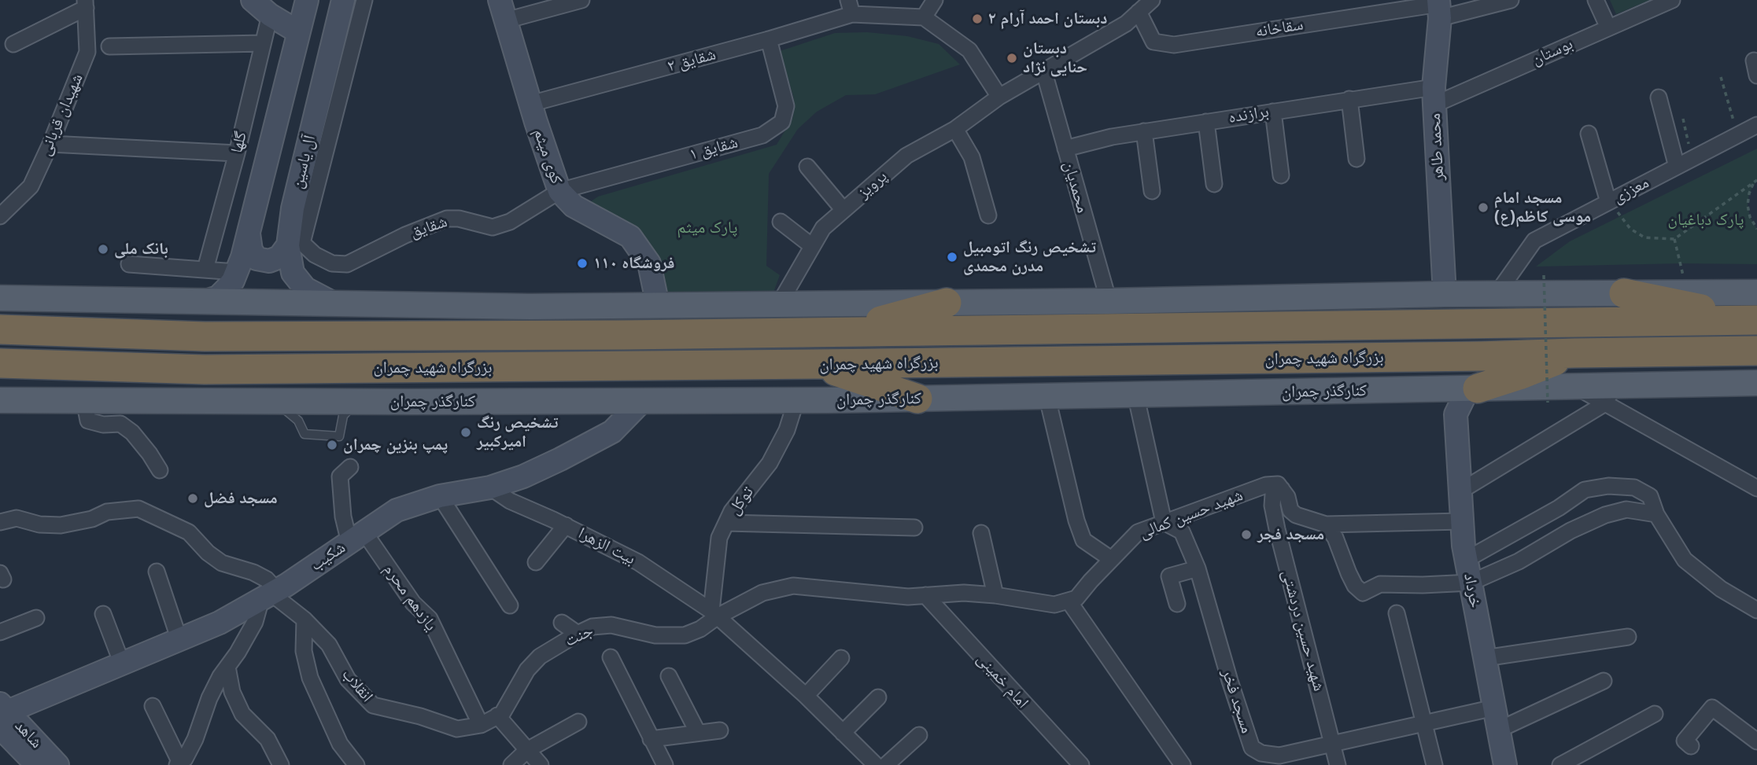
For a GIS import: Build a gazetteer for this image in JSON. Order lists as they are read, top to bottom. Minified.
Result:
{"streets":{"highway":["بزرگراه شهید چمران"],"main road":["محمد طاهر","کوی میثم","آل یاسین","کنارگذر چمران","شکیب","خرداد","شاهد"],"street":["سقاخانه","بوستان","شقایق ۲","شهیدان قربانی","برازنده","گلها","شقایق ۱","پرویز","محمدیان","معززی","شقایق","توکل","شهید حسین کمالی","بیت الزهرا","یازدهم محرم","شهید حسین دردشتی","جنت","امام خمینی","انقلاب","مسجد فخر"]},"crossings":[["سقاخانه","محمد طاهر"],["سقاخانه","پرویز"],["بوستان","برازنده"],["بوستان","محمد طاهر"],["شقایق ۲","شقایق ۱"],["شقایق ۲","کوی میثم"],["برازنده","محمد طاهر"],["برازنده","محمدیان"],["شقایق ۱","کوی میثم"],["شقایق ۱","شقایق"],["کوی میثم","شقایق"],["آل یاسین","شقایق"],["پرویز","محمدیان"],["کنارگذر چمران","توکل"],["کنارگذر چمران","شکیب"],["توکل","بیت الزهرا"],["توکل","جنت"],["شهید حسین کمالی","شهید حسین دردشتی"],["شهید حسین کمالی","مسجد فخر"],["بیت الزهرا","شکیب"],["بیت الزهرا","جنت"],["شکیب","یازدهم محرم"],["شکیب","انقلاب"],["شکیب","شاهد"],["خرداد","مسجد فخر"],["یازدهم محرم","انقلاب"],["شهید حسین دردشتی","مسجد فخر"],["جنت","انقلاب"]],"parks":["پارک دباغیان","پارک میثم"],"places":["دبستان احمد آرام ۲","دبستان حنایی نژاد","مسجد امام موسی کاظم(ع)","بانک ملی","تشخیص رنگ اتومبیل مدرن محمدی","فروشگاه ۱۱۰","تشخیص رنگ امیرکبیر","پمپ بنزین چمران","مسجد فضل","مسجد فجر"]}
